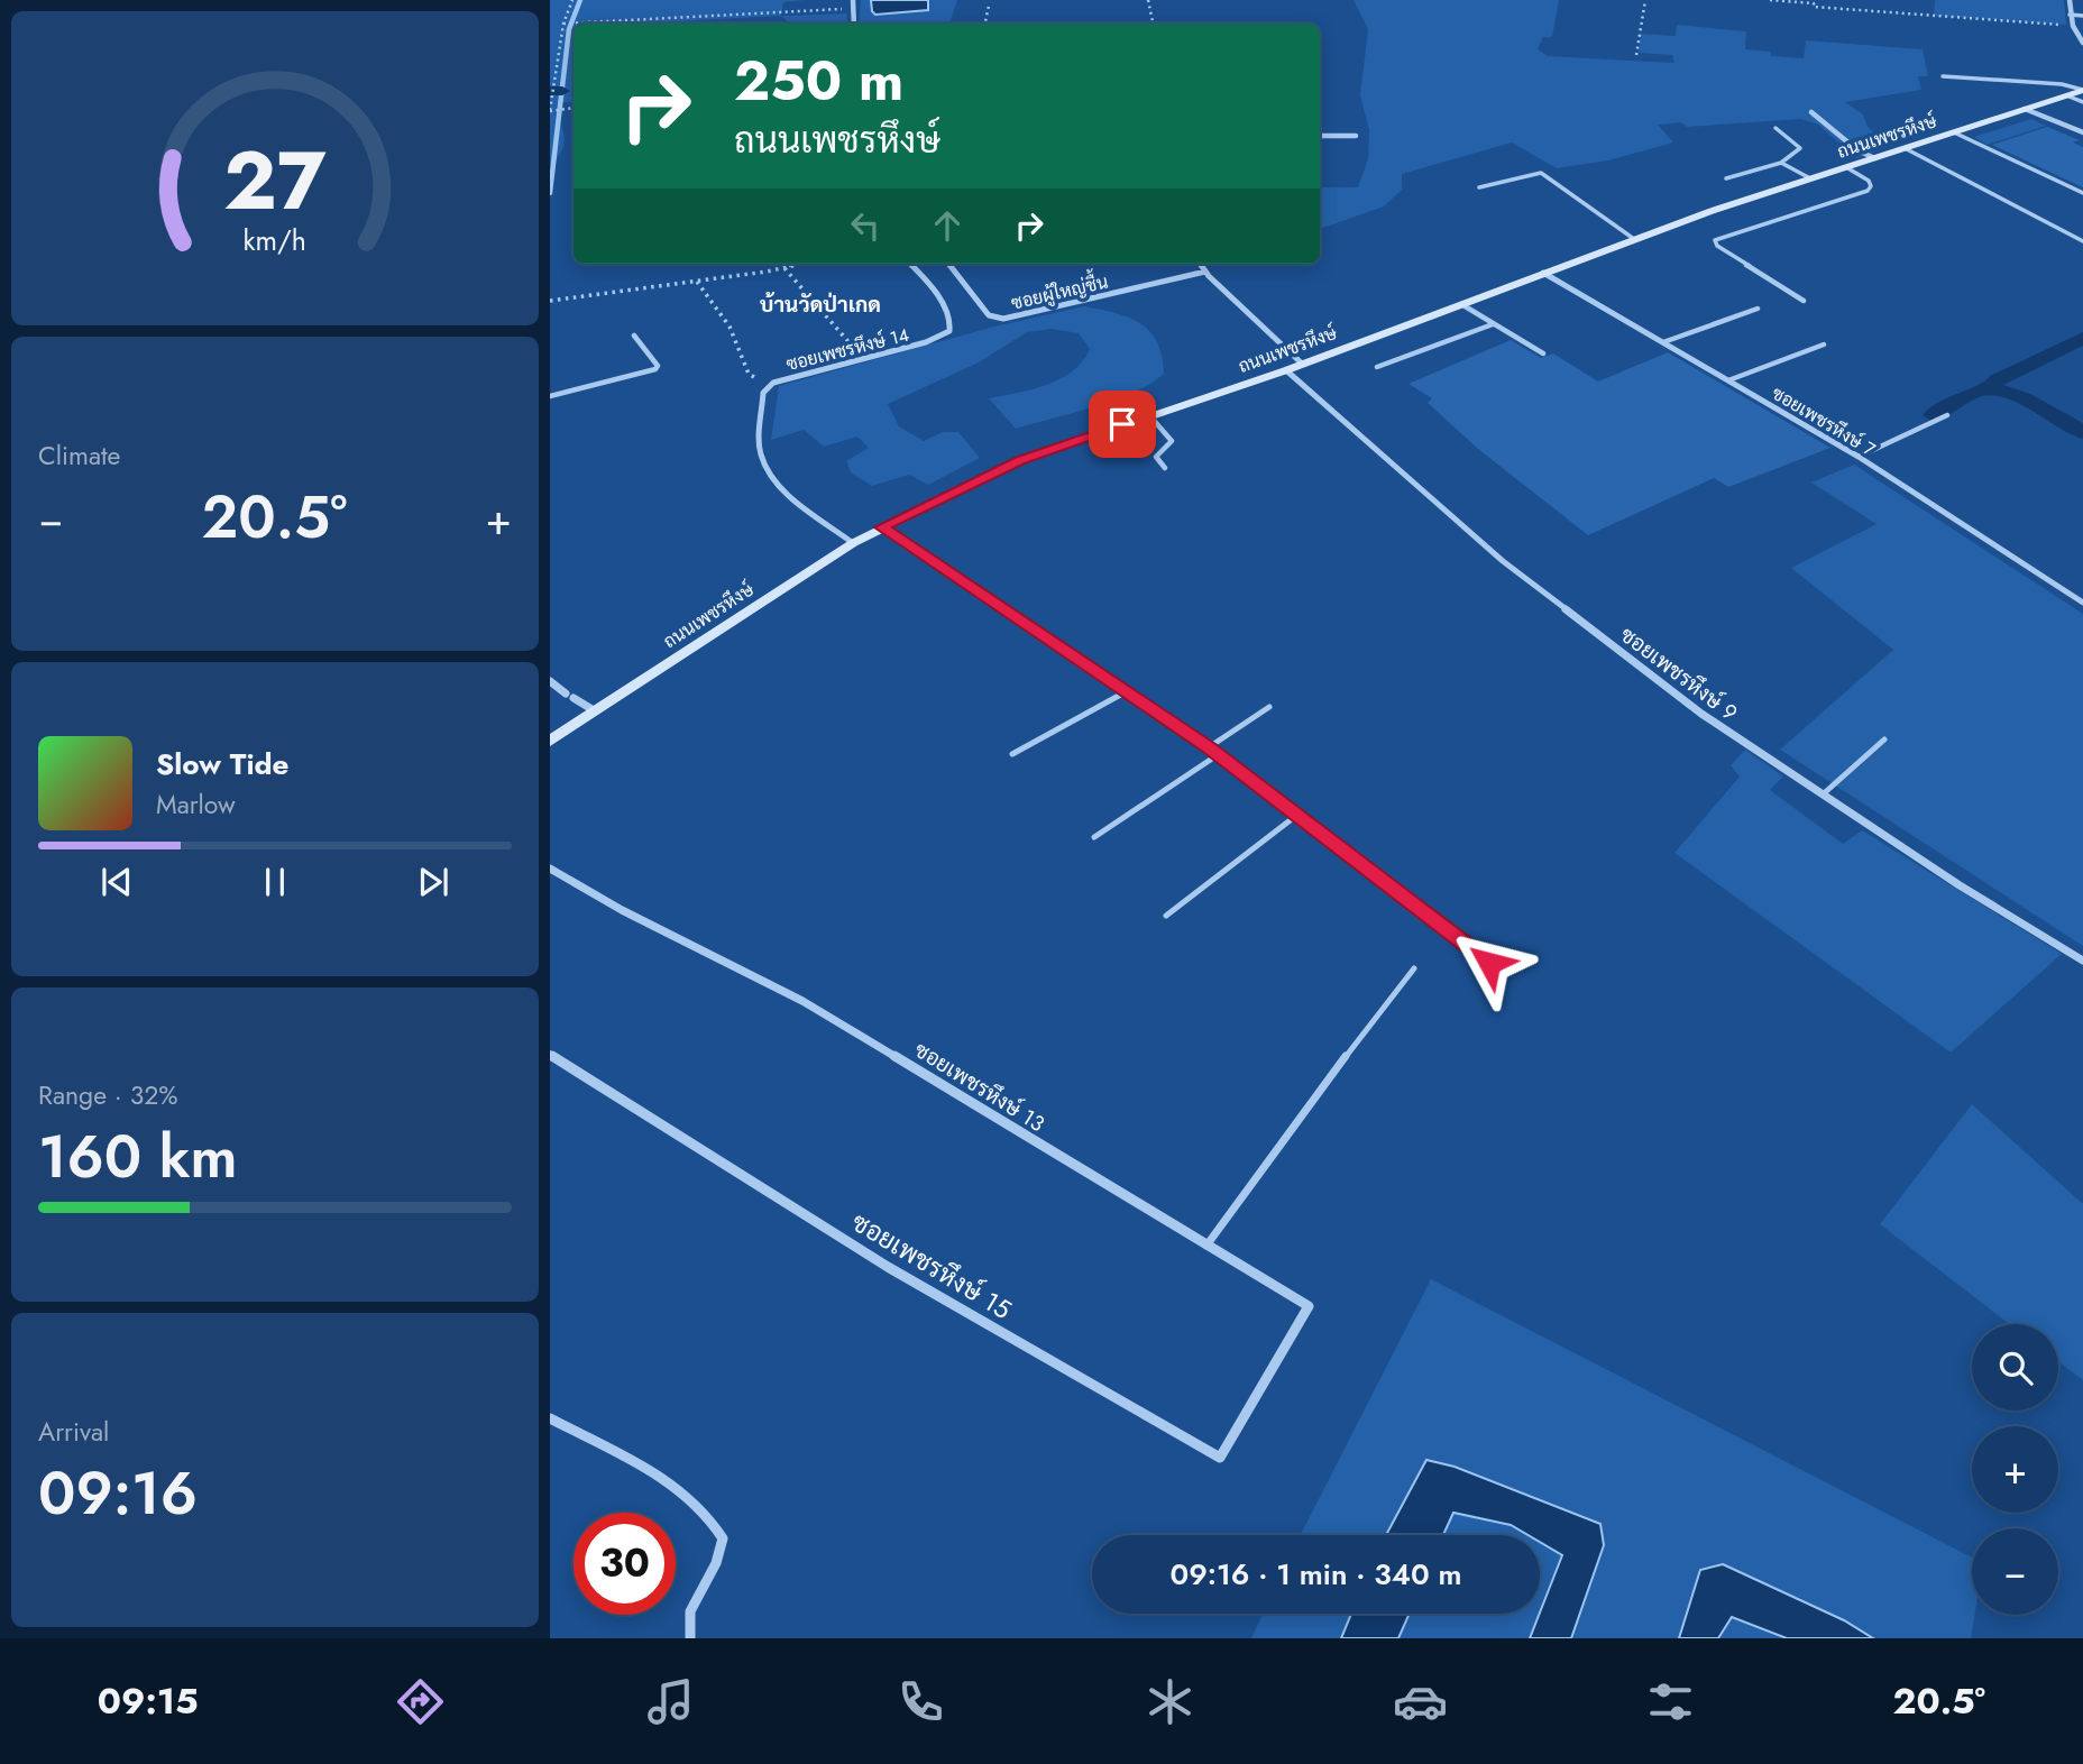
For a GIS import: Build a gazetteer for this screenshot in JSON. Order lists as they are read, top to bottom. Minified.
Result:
{"streets":{"main road":["ถนนเพชรหึงษ์"],"street":["ซอยผู้ใหญ่ชื้น","ซอยเพชรหึงษ์ 14","ซอยเพชรหึงษ์ 7","ซอยเพชรหึงษ์ 9","ซอยเพชรหึงษ์ 13","ซอยเพชรหึงษ์ 15"]},"crossings":[["ถนนเพชรหึงษ์","ซอยเพชรหึงษ์ 14"],["ถนนเพชรหึงษ์","ซอยเพชรหึงษ์ 7"],["ถนนเพชรหึงษ์","ซอยเพชรหึงษ์ 9"],["ซอยเพชรหึงษ์ 13","ซอยเพชรหึงษ์ 15"]],"districts":["บ้านวัดป่าเกด"],"page":{"turn":["250 m","ถนนเพชรหึงษ์"],"tile":["Climate",["Range · 32%","160 km"],["Arrival","09:16"]],"heat":["−","20.5°","+"],"song":["Slow Tide","Marlow"],"map_buttons":["+","−"],"limit":"30","trip":"09:16 · 1 min · 340 m","tabs":["09:15","20.5°"],"gauge":["27","km/h"]}}
